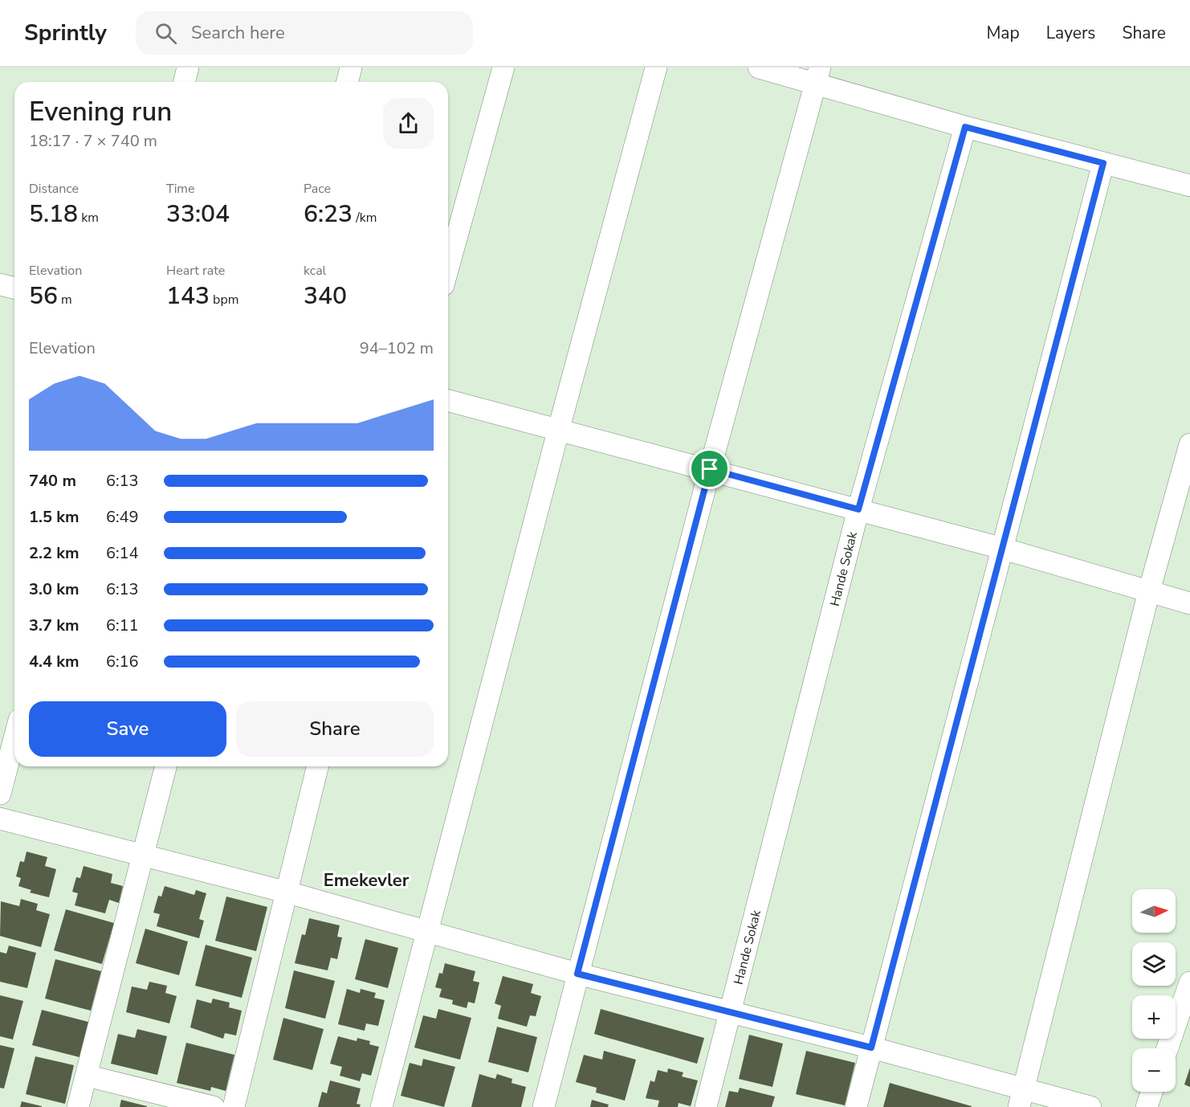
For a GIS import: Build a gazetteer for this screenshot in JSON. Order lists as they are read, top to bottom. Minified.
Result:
{"streets":{"street":["Hande Sokak"]},"districts":["Emekevler"],"north":"right","page":{"header":"Sprintly","search":"Search here","nav":["Map","Layers","Share"],"heading":["Evening run","18:17 · 7 × 740 m"],"stats":[["Distance","5.18 km"],["Time","33:04"],["Pace","6:23 /km"],["Elevation","56 m"],["Heart rate","143 bpm"],["kcal","340"]],"chart":["Elevation","94–102 m"],"list":[{"name":"740 m","note":"6:13"},{"name":"1.5 km","note":"6:49"},{"name":"2.2 km","note":"6:14"},{"name":"3.0 km","note":"6:13"},{"name":"3.7 km","note":"6:11"},{"name":"4.4 km","note":"6:16"}],"buttons":["Save","Share"],"map_buttons":["+","−"]}}
